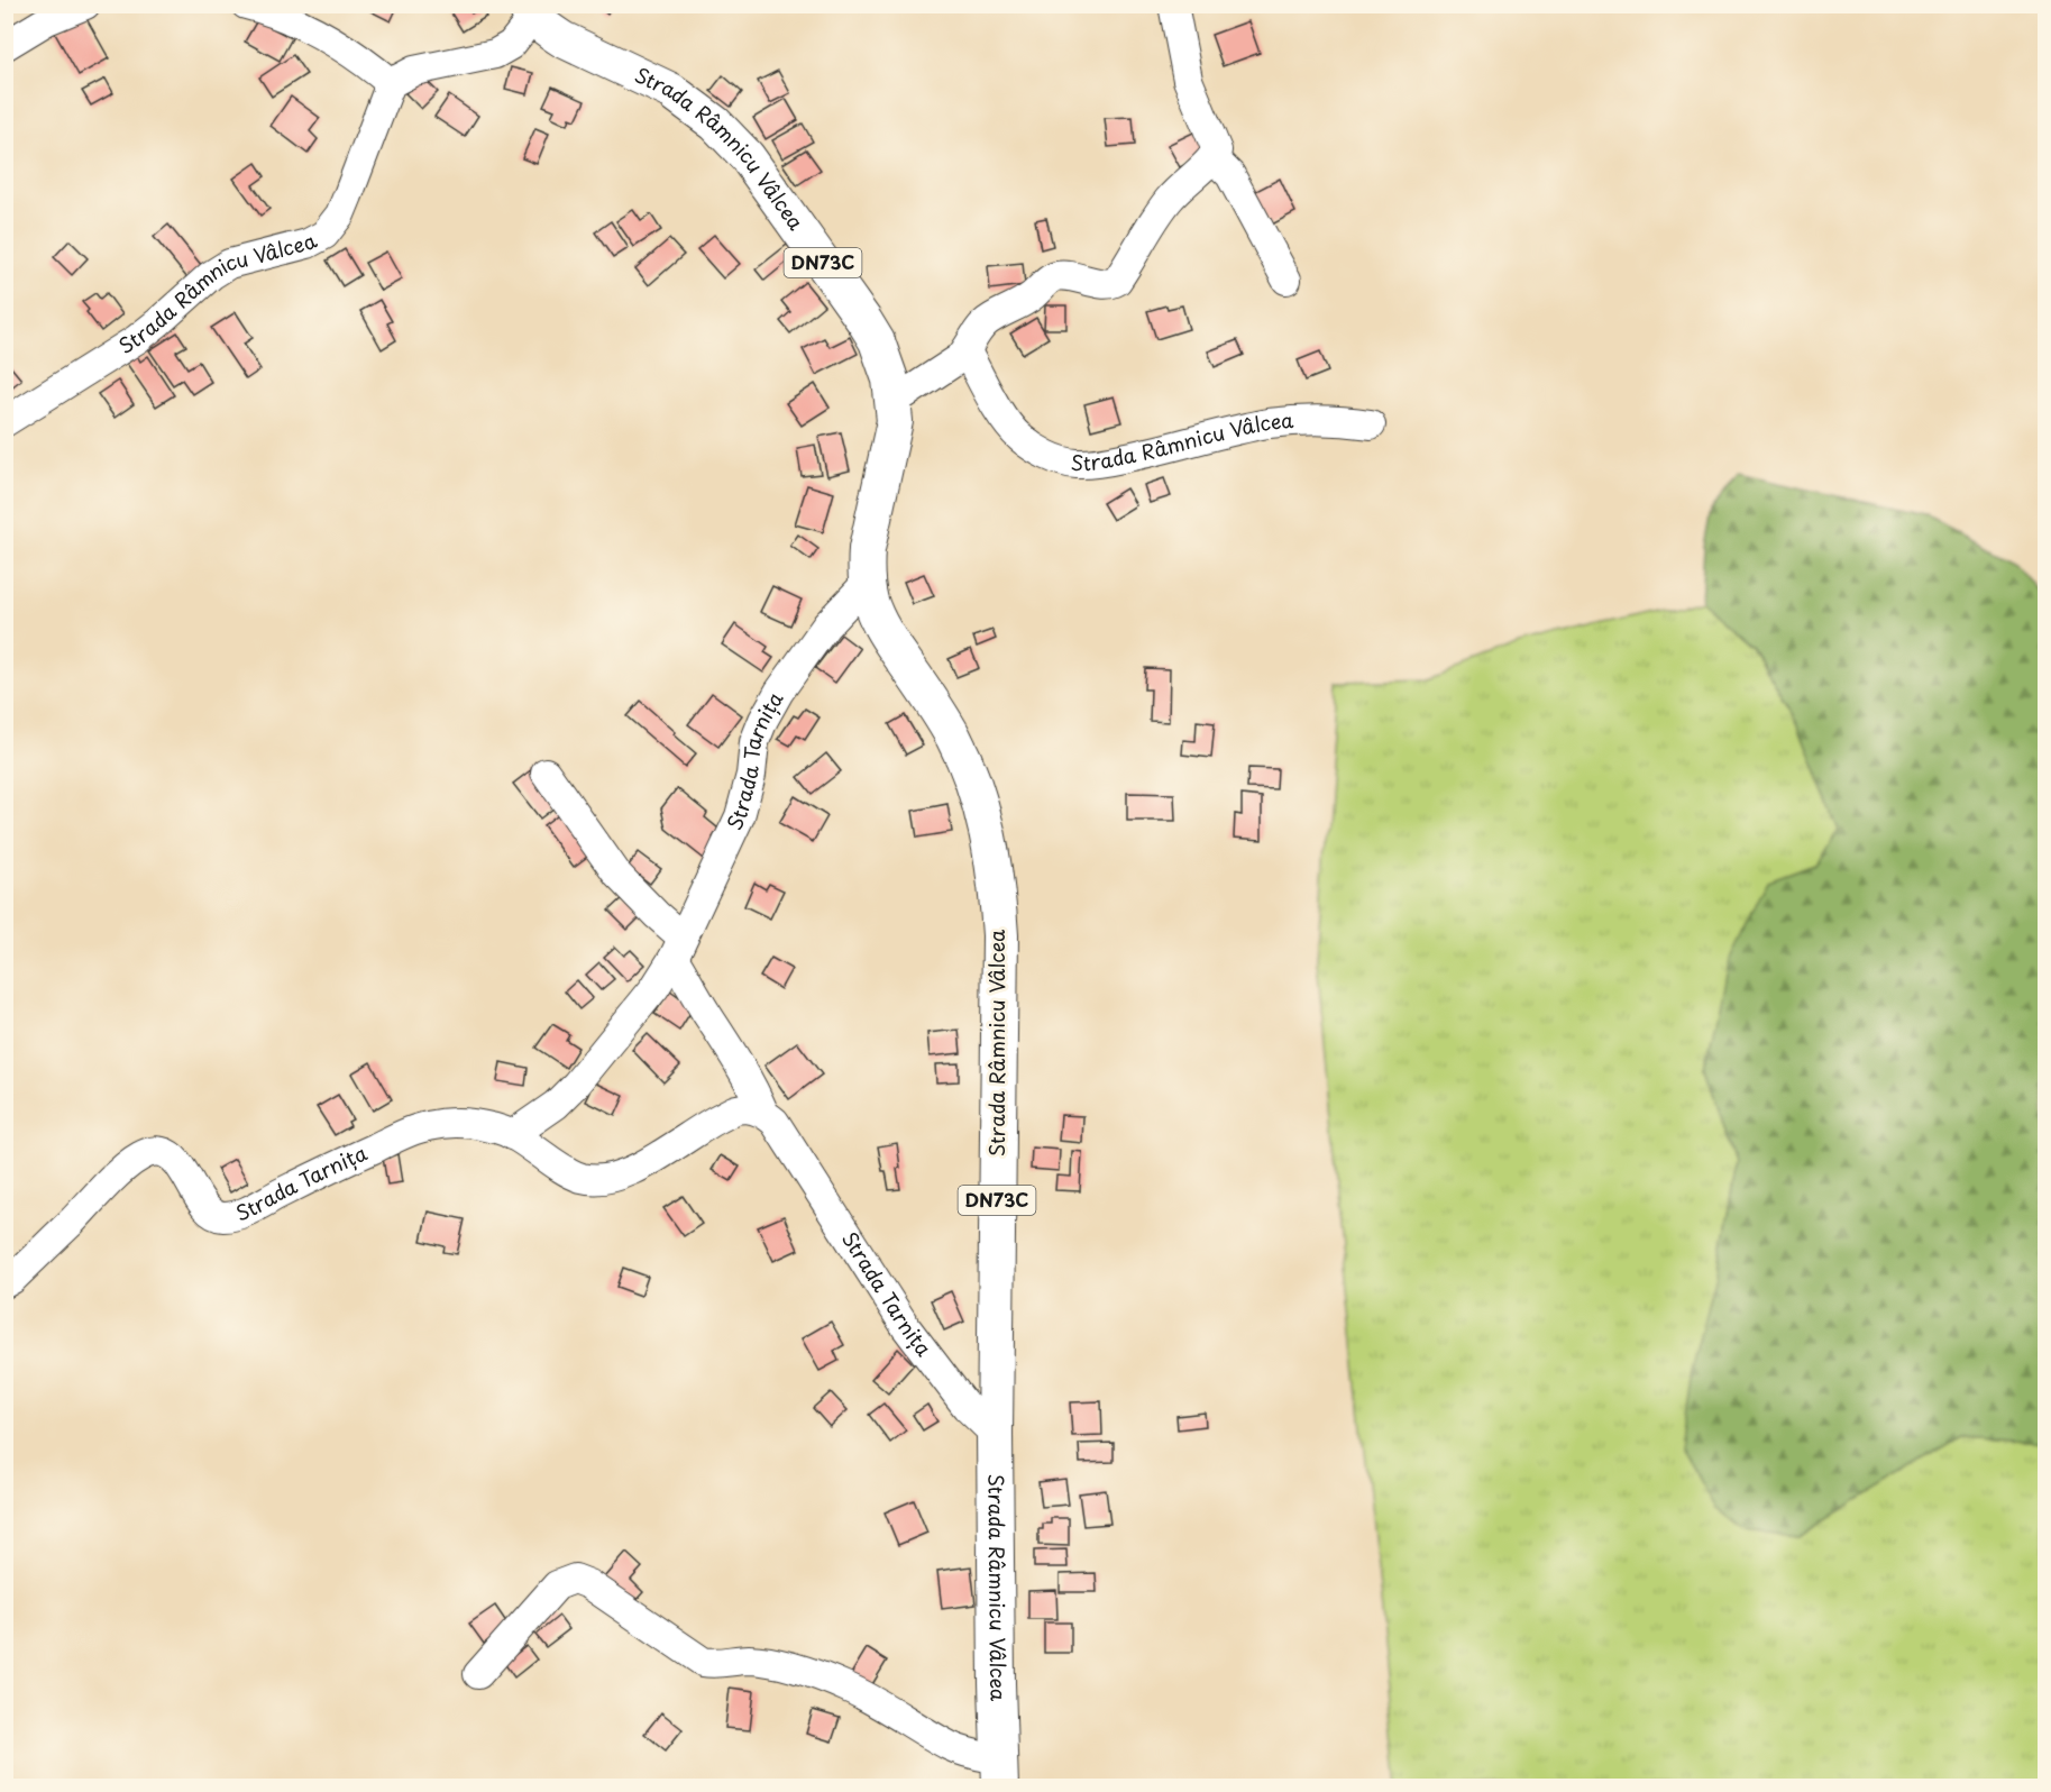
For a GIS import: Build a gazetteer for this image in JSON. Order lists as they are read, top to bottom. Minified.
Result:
{"streets":{"main road":["Strada Râmnicu Vâlcea","DN73C"],"street":["Strada Tarnița"]},"crossings":[["Strada Râmnicu Vâlcea","Strada Tarnița"]]}
